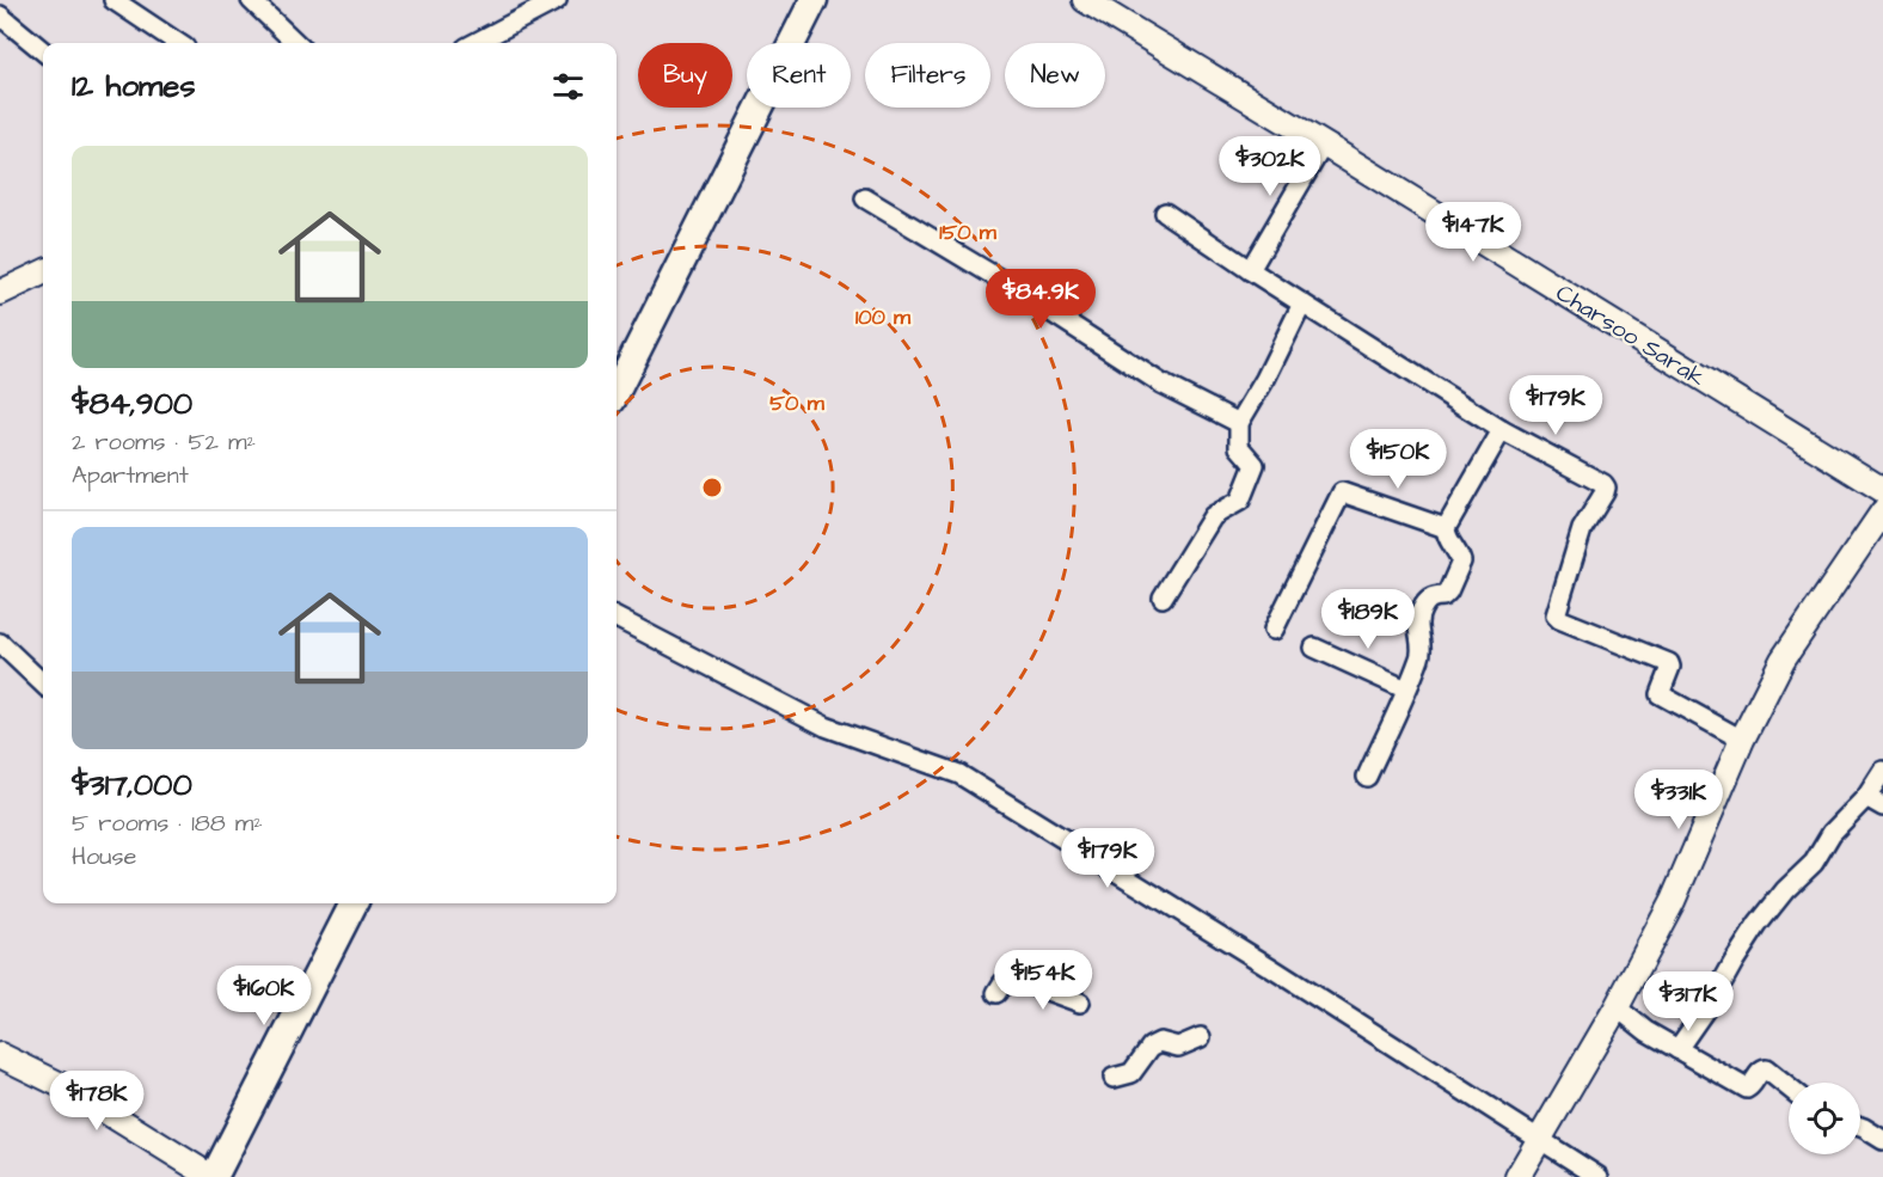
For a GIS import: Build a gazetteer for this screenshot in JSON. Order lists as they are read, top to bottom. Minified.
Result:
{"streets":{"street":["Charsoo Sarak"]},"page":{"chip":["Buy","Rent","Filters","New"],"heading":"12 homes","list":[{"name":"$84,900","note":"2 rooms · 52 m² · Apartment"},{"name":"$317,000","note":"5 rooms · 188 m² · House"}],"price":["$302K","$147K","$84.9K","$179K","$150K","$189K","$331K","$179K","$154K","$160K","$317K","$178K"]},"rings":["150 m","100 m","50 m"]}
